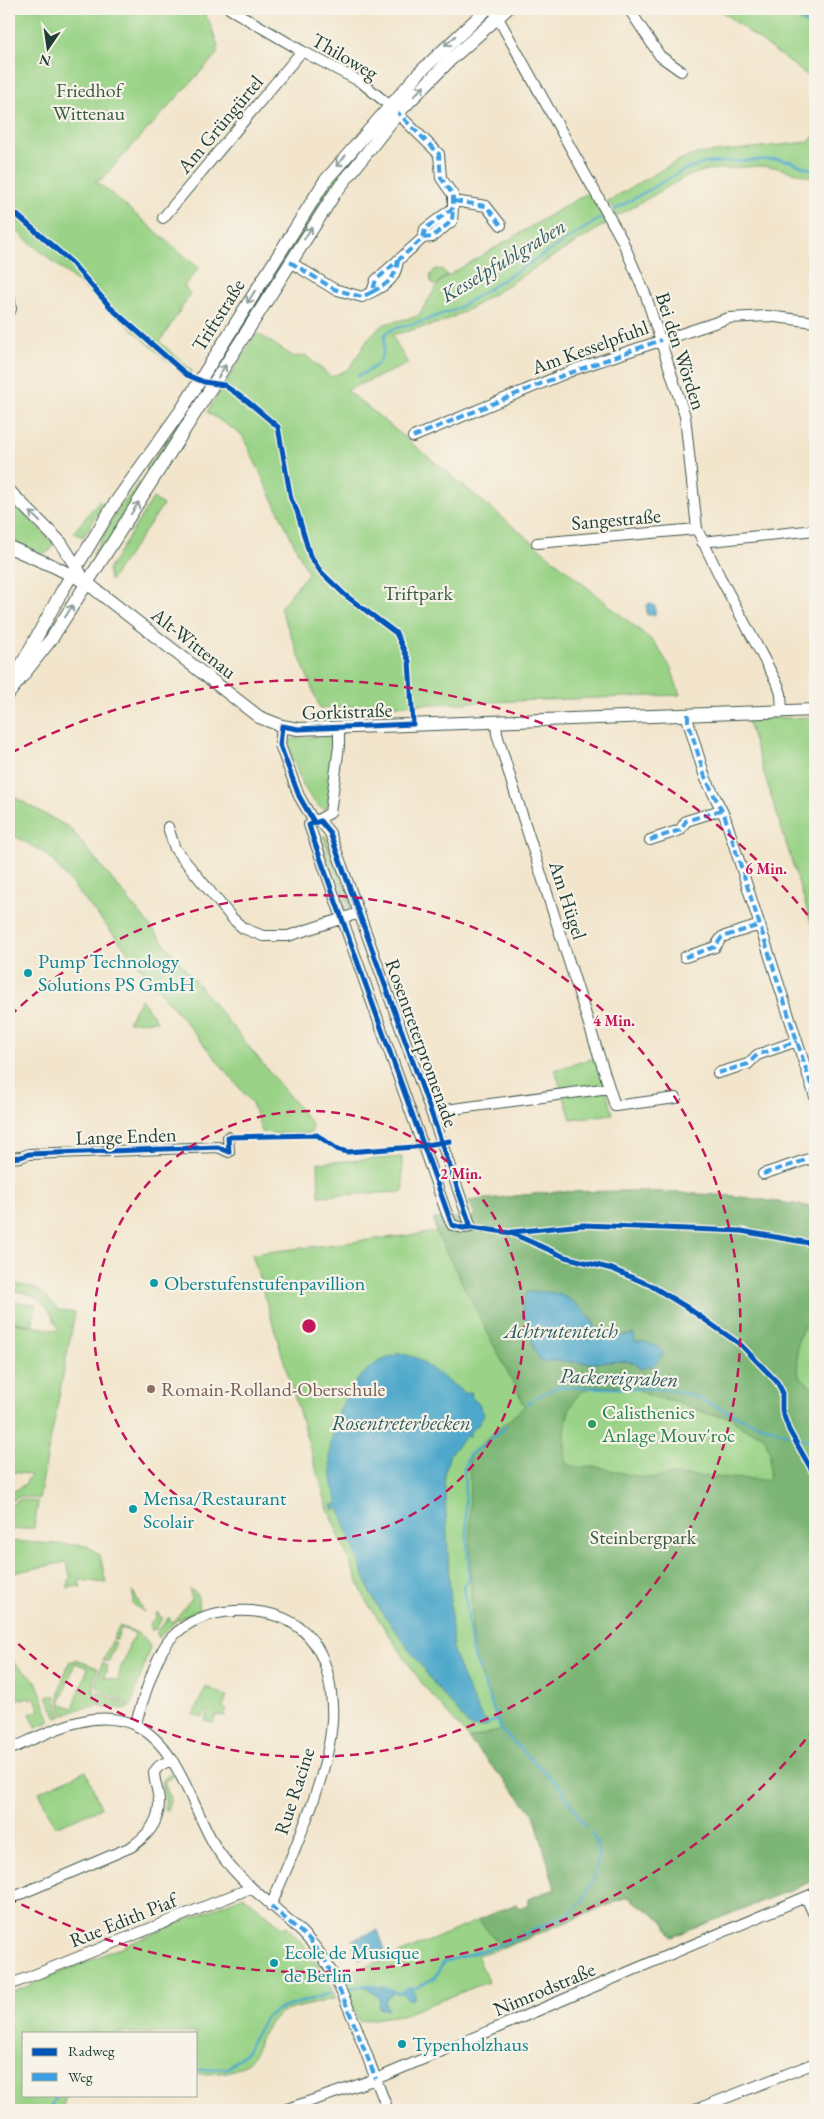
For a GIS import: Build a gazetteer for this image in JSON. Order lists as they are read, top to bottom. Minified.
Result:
{"streets":{"main road":["Triftstraße","Alt-Wittenau","Gorkistraße"],"street":["Thiloweg","Am Grüngürtel","Am Kesselpfuhl","Bei den Wörden","Sangestraße","Am Hügel","Rosentreterpromenade","Lange Enden","Rue Racine","Rue Edith Piaf","Nimrodstraße"]},"crossings":[["Thiloweg","Am Grüngürtel"],["Thiloweg","Triftstraße"],["Triftstraße","Bei den Wörden"],["Triftstraße","Alt-Wittenau"],["Am Kesselpfuhl","Bei den Wörden"],["Bei den Wörden","Sangestraße"],["Bei den Wörden","Gorkistraße"],["Alt-Wittenau","Gorkistraße"],["Alt-Wittenau","Rosentreterpromenade"],["Gorkistraße","Am Hügel"],["Gorkistraße","Rosentreterpromenade"]],"water":["Kesselpfuhlgraben","Achtrutenteich","Packereigraben","Rosentreterbecken"],"parks":["Friedhof Wittenau","Triftpark","Steinbergpark"],"places":["Pump Technology Solutions PS GmbH","Oberstufenstufenpavillion","Romain-Rolland-Oberschule","Calisthenics Anlage Mouv'roc","Mensa/Restaurant Scolair","Ecole de Musique de Berlin","Typenholzhaus"],"legend":["Radweg","Weg"],"north":"bottom","rings":["6 Min.","4 Min.","2 Min."]}
